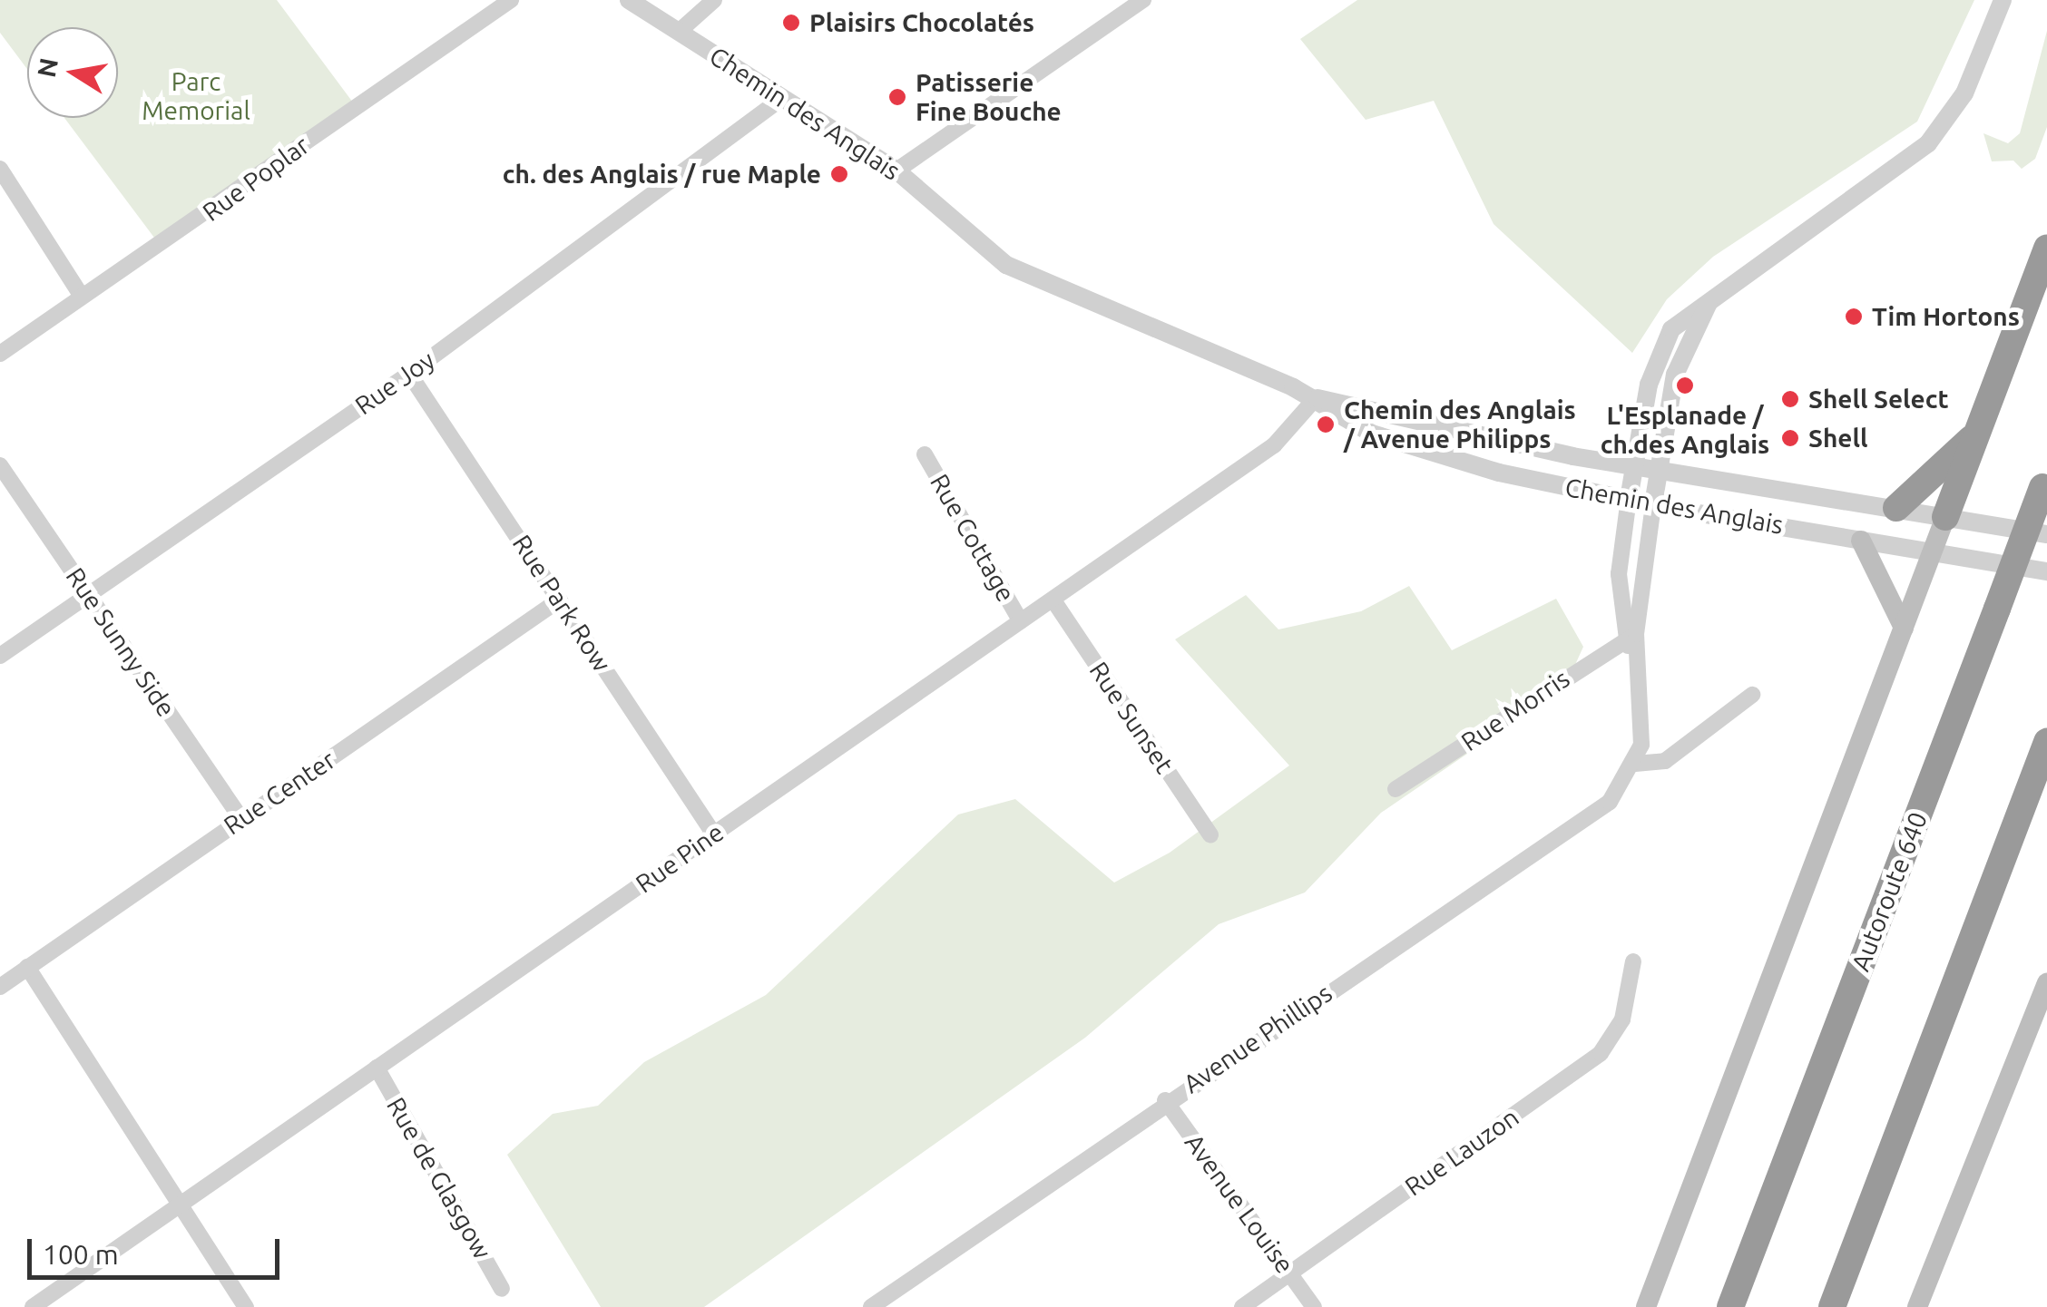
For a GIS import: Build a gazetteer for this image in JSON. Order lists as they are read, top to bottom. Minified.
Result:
{"streets":{"highway":["Autoroute 640"],"street":["Chemin des Anglais","Rue Poplar","Rue Joy","Rue Cottage","Rue Park Row","Rue Sunny Side","Rue Morris","Rue Sunset","Rue Center","Rue Pine","Avenue Phillips","Rue Lauzon","Rue de Glasgow","Avenue Louise"]},"crossings":[["Chemin des Anglais","Rue Joy"],["Chemin des Anglais","Rue Pine"],["Chemin des Anglais","Avenue Phillips"],["Rue Joy","Rue Park Row"],["Rue Joy","Rue Sunny Side"],["Rue Cottage","Rue Pine"],["Rue Park Row","Rue Center"],["Rue Park Row","Rue Pine"],["Rue Sunny Side","Rue Center"],["Rue Morris","Avenue Phillips"],["Rue Sunset","Rue Pine"],["Rue Pine","Rue de Glasgow"],["Avenue Phillips","Avenue Louise"],["Rue Lauzon","Avenue Louise"]],"parks":["Parc Memorial"],"places":["Plaisirs Chocolatés","Patisserie Fine Bouche","ch. des Anglais / rue Maple","Tim Hortons","L'Esplanade / ch.des Anglais","Shell Select","Chemin des Anglais / Avenue Philipps","Shell"],"scale_bar":"100 m","north":"left"}
